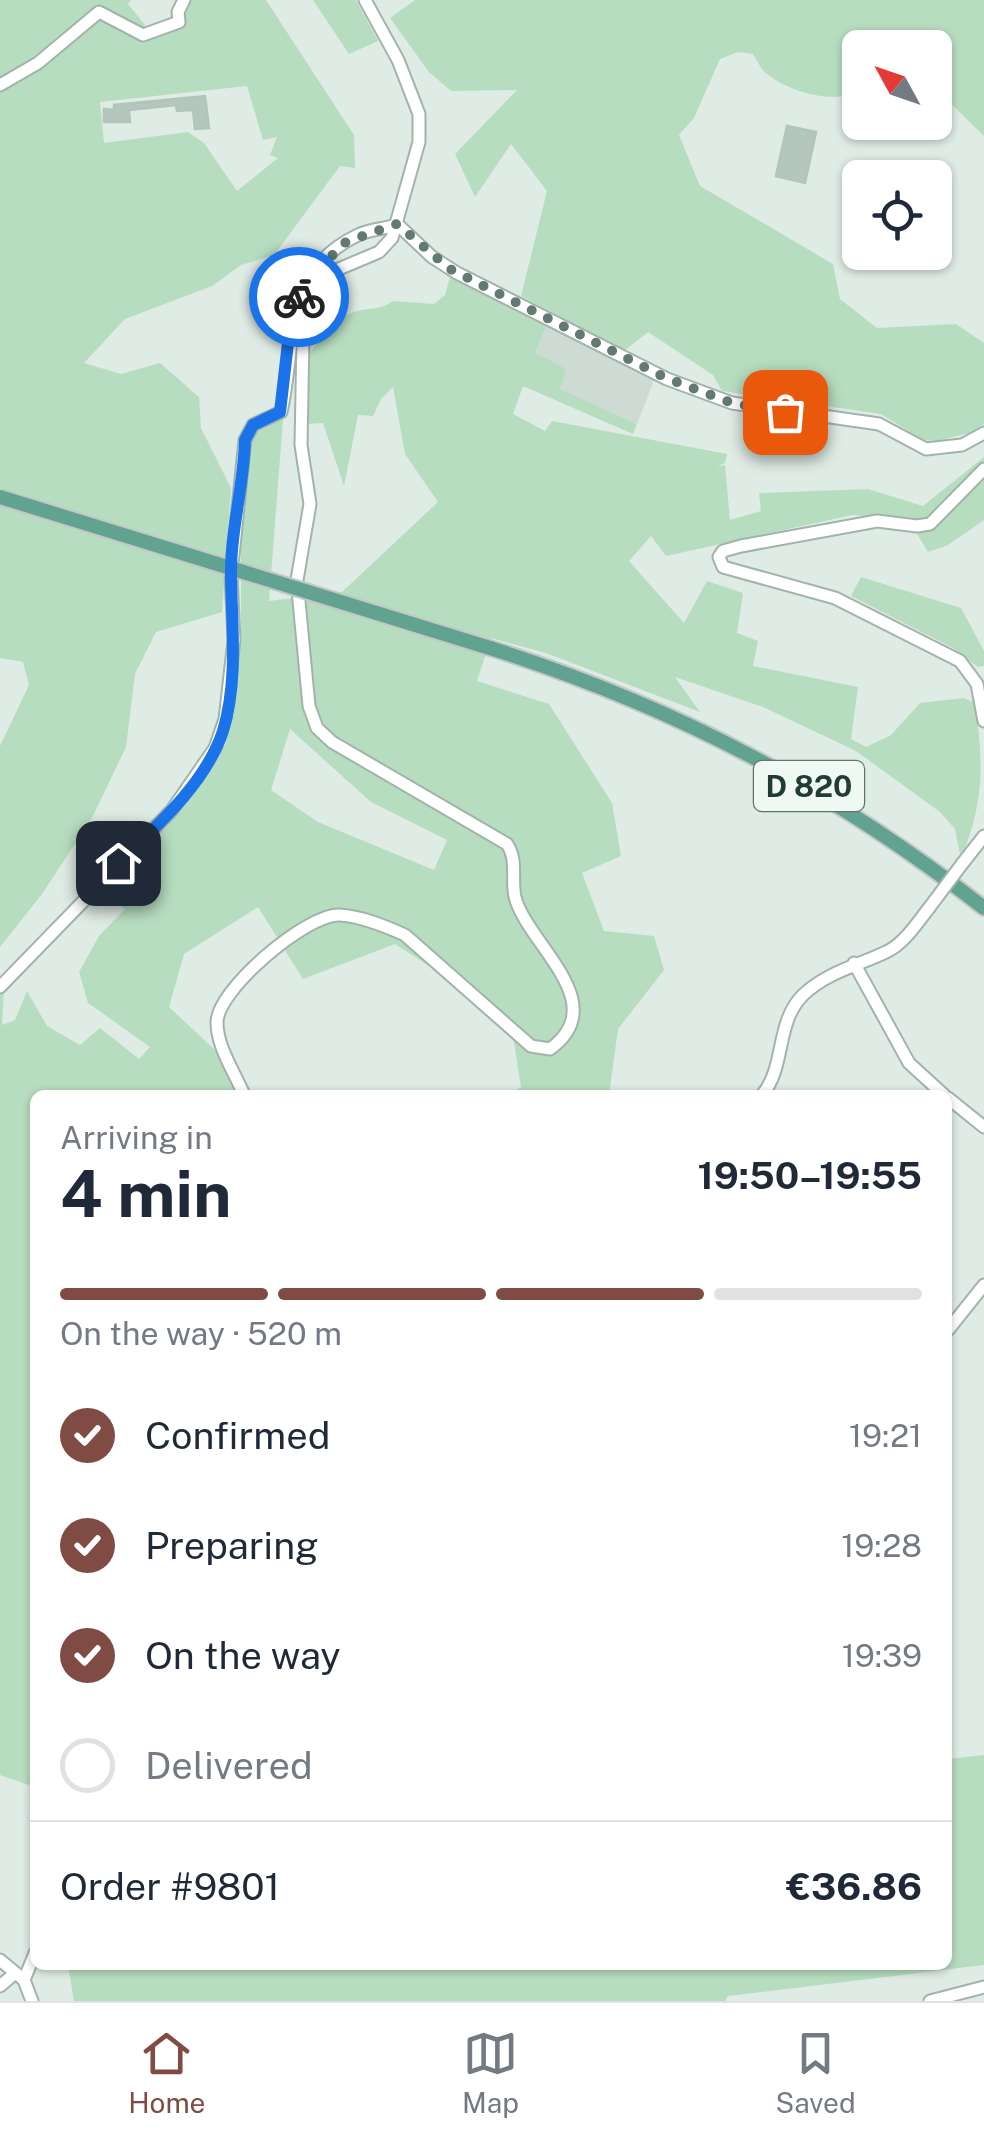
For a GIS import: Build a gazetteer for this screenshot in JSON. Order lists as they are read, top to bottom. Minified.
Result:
{"streets":{"main road":["D 820"]},"north":"top left","page":{"heading":["4 min","Arriving in","19:50–19:55"],"panel":["Order #9801","€36.86"],"bar":"On the way · 520 m","list":[["Confirmed","19:21"],["Preparing","19:28"],["On the way","19:39"],"Delivered"],"tabs":["Home","Map","Saved"]}}
